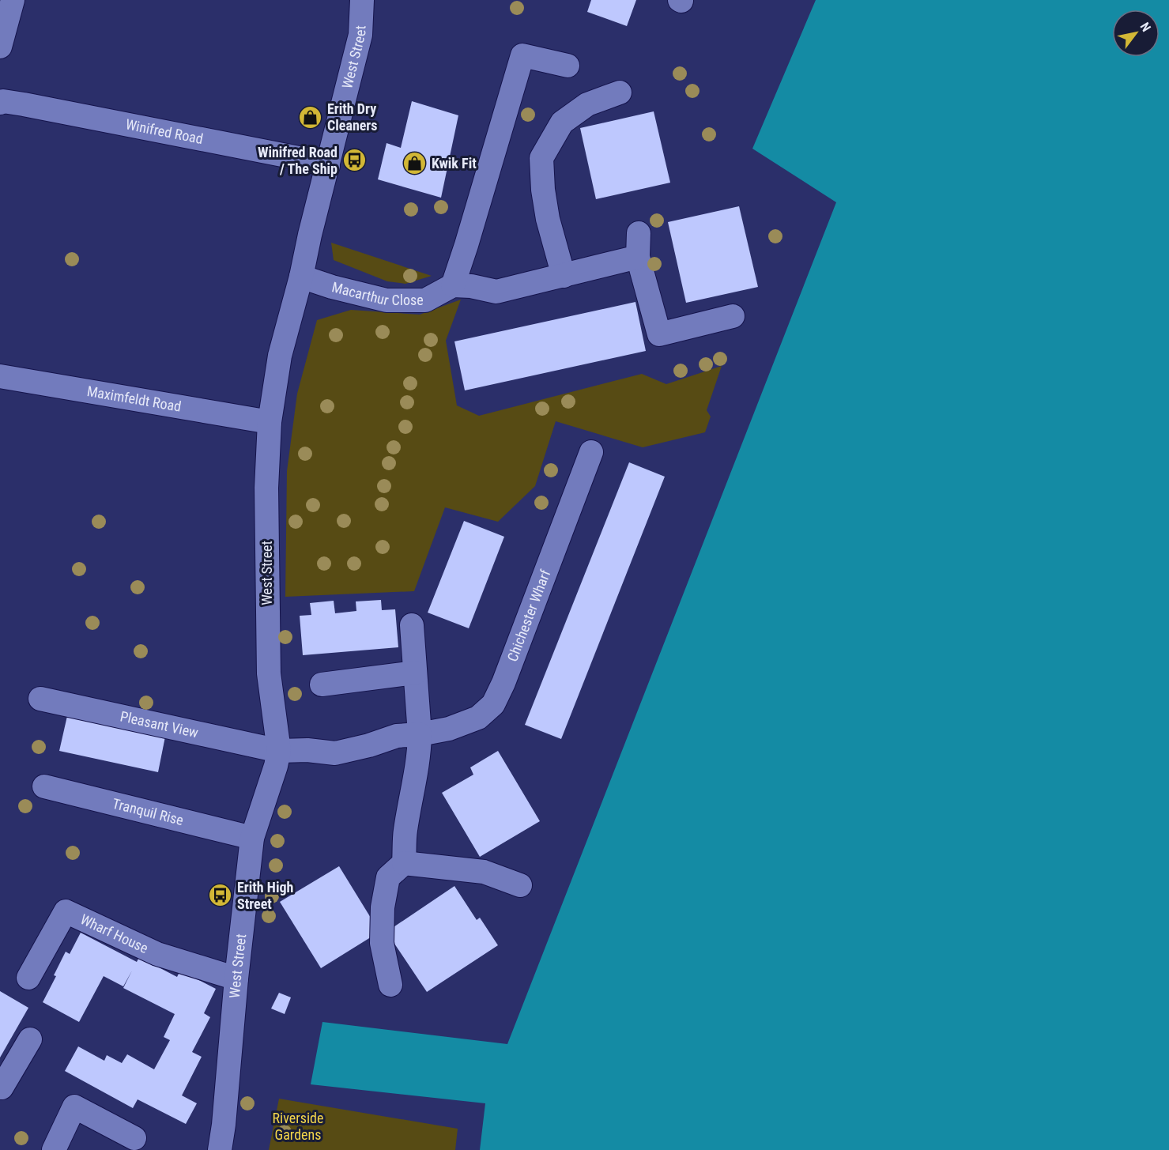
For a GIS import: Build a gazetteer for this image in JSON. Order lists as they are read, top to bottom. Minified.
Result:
{"streets":{"street":["West Street","Winifred Road","Macarthur Close","Maximfeldt Road","Chichester Wharf","Pleasant View","Tranquil Rise","Wharf House"]},"crossings":[["West Street","Winifred Road"],["West Street","Macarthur Close"],["West Street","Maximfeldt Road"],["West Street","Chichester Wharf"],["West Street","Pleasant View"],["West Street","Tranquil Rise"],["West Street","Wharf House"],["Chichester Wharf","Pleasant View"]],"parks":["Riverside Gardens"],"places":{"shop":["Erith Dry Cleaners","Kwik Fit"],"bus stop":["Winifred Road / The Ship","Erith High Street"]},"north":"top right"}
